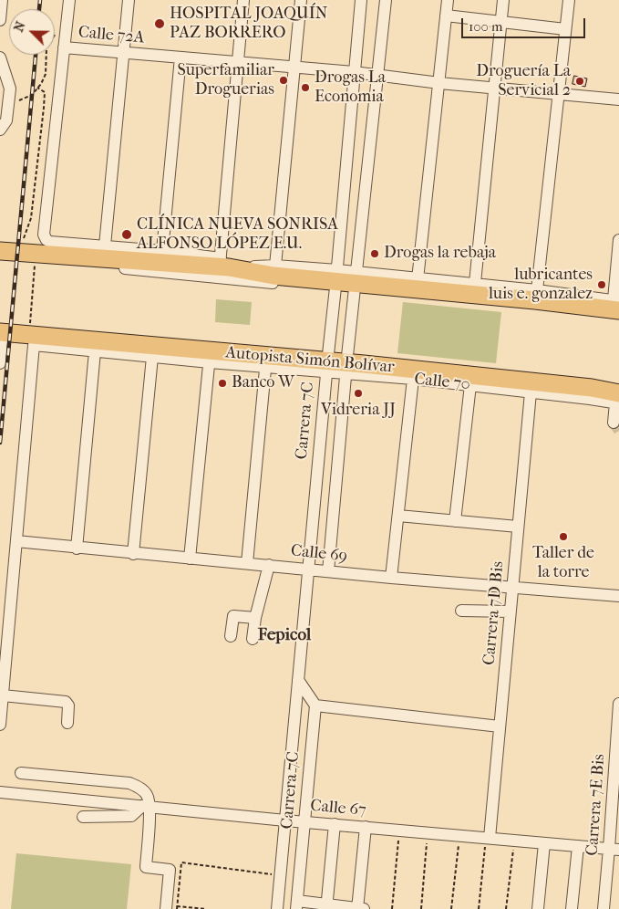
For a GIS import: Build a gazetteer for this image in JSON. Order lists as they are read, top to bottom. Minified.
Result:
{"streets":{"highway":["Autopista Simón Bolívar"],"street":["Calle 72A","Calle 70","Carrera 7C","Calle 69","Carrera 7D Bis","Carrera 7E Bis","Calle 67"]},"crossings":[["Calle 72A","Carrera 7C"],["Autopista Simón Bolívar","Calle 70"],["Autopista Simón Bolívar","Carrera 7C"],["Calle 70","Carrera 7D Bis"],["Carrera 7C","Calle 69"],["Carrera 7C","Calle 67"],["Calle 69","Carrera 7D Bis"],["Carrera 7D Bis","Calle 67"],["Carrera 7E Bis","Calle 67"]],"districts":["Fepicol"],"places":["HOSPITAL JOAQUÍN PAZ BORRERO","Superfamiliar Droguerias","Droguería La Servicial 2","Drogas La Economia","CLÍNICA NUEVA SONRISA ALFONSO LÓPEZ E.U.","Drogas la rebaja","lubricantes luis e. gonzalez","Banco W","Vidreria JJ","Taller de la torre"],"scale_bar":"100 m","north":"top left"}
